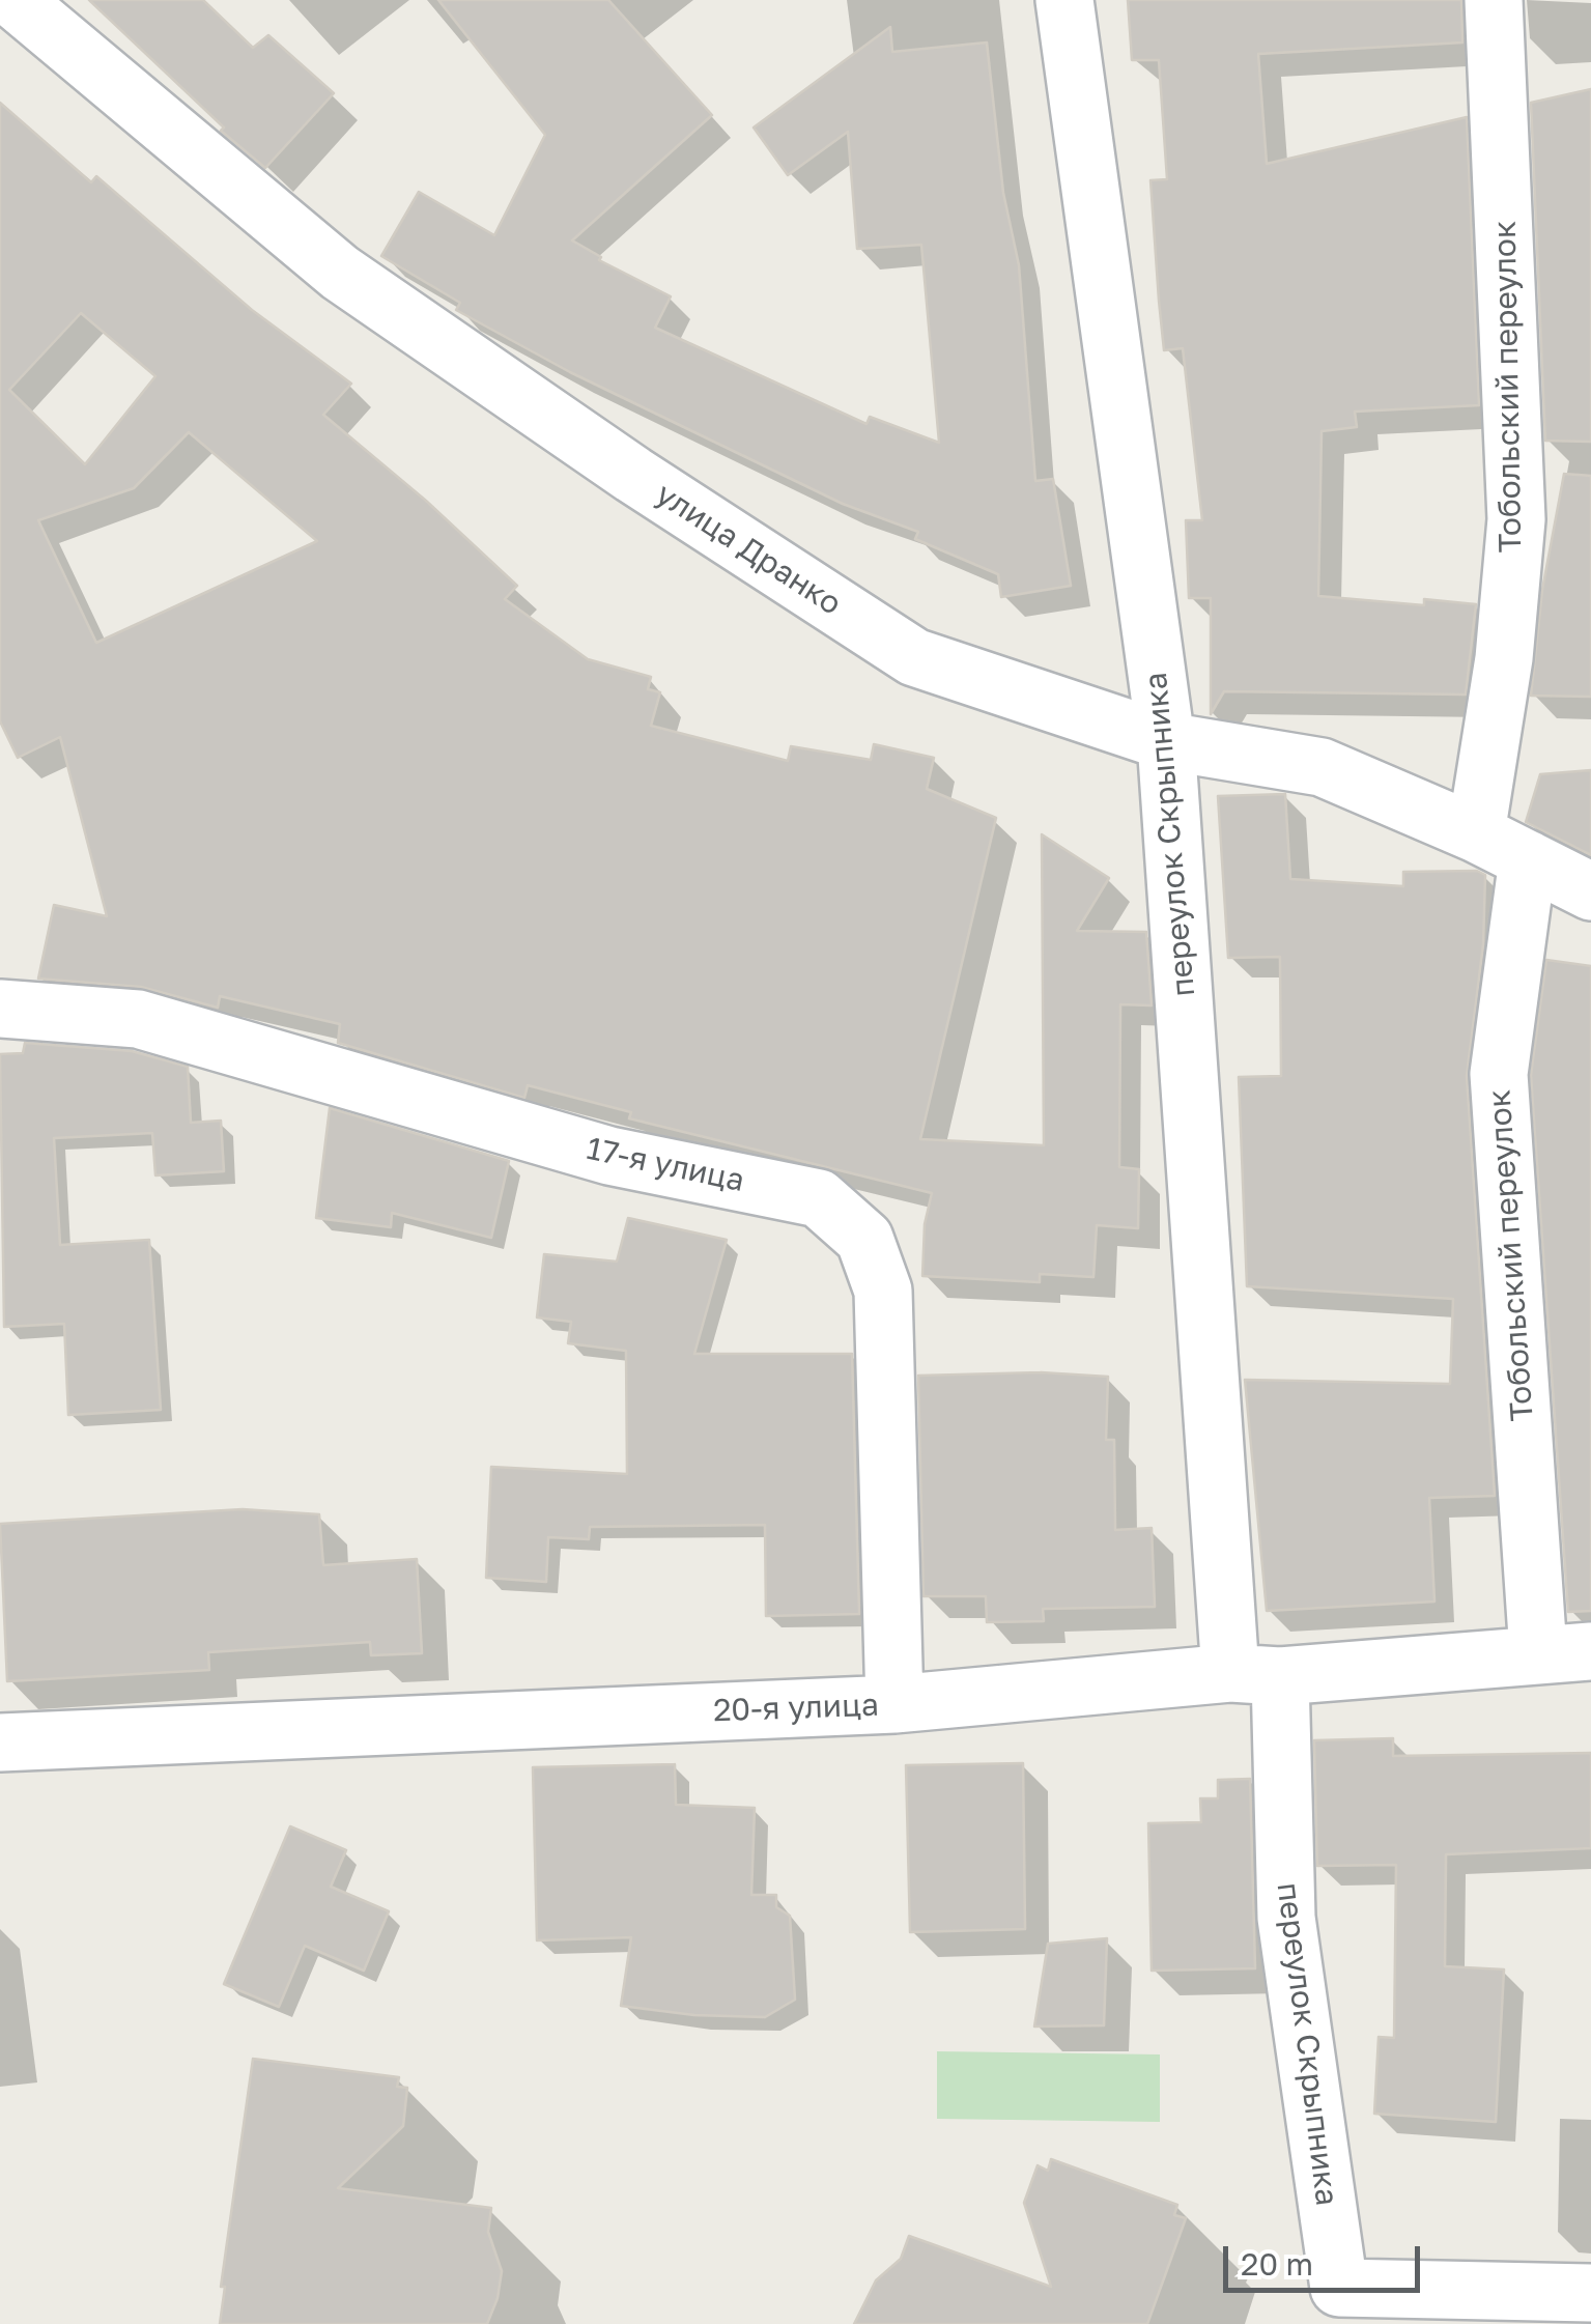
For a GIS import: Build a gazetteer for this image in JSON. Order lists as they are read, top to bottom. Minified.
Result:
{"streets":{"street":["Тобольский переулок","улица Дранко","переулок Скрыпника","17-я улица","20-я улица"]},"crossings":[["Тобольский переулок","улица Дранко"],["Тобольский переулок","20-я улица"],["улица Дранко","переулок Скрыпника"],["переулок Скрыпника","20-я улица"],["17-я улица","20-я улица"]],"scale_bar":"20 m"}
